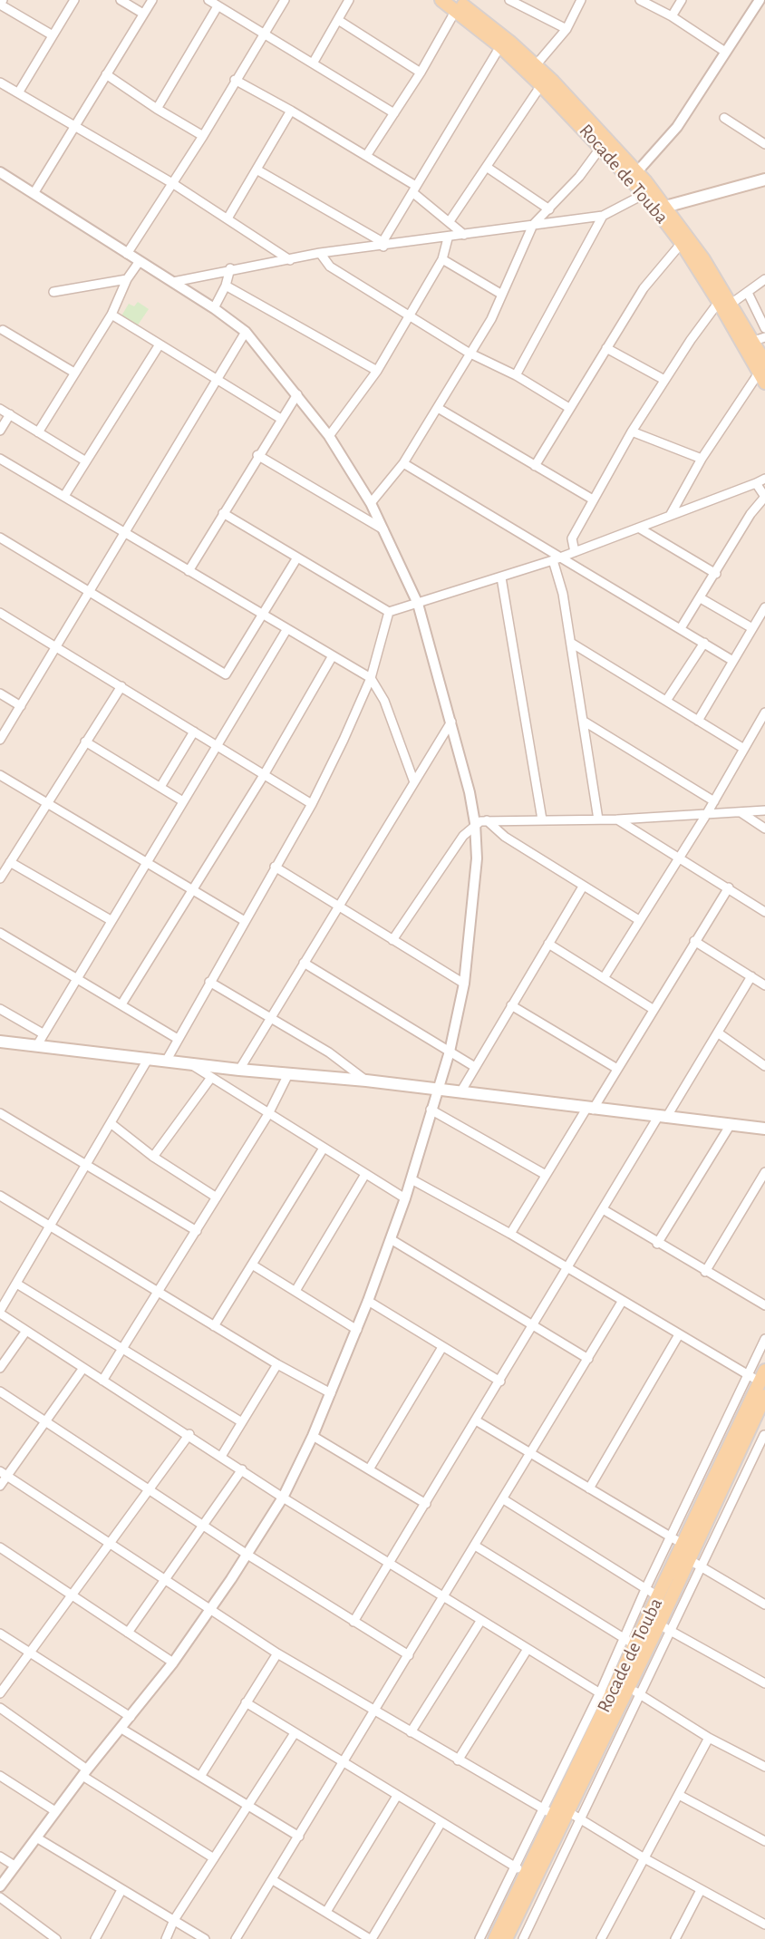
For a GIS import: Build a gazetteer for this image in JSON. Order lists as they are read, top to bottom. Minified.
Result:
{"streets":{"main road":["Rocade de Touba"]}}
